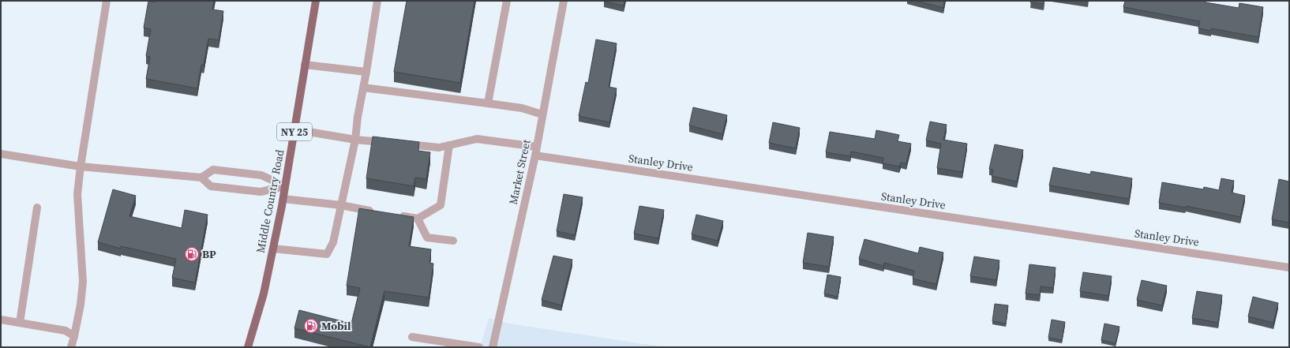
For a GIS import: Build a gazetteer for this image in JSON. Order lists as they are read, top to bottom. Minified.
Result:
{"streets":{"main road":["NY 25","Middle Country Road"],"street":["Stanley Drive","Market Street"]},"crossings":[["Stanley Drive","Market Street"]],"places":{"fuel station":["BP","Mobil"]}}
